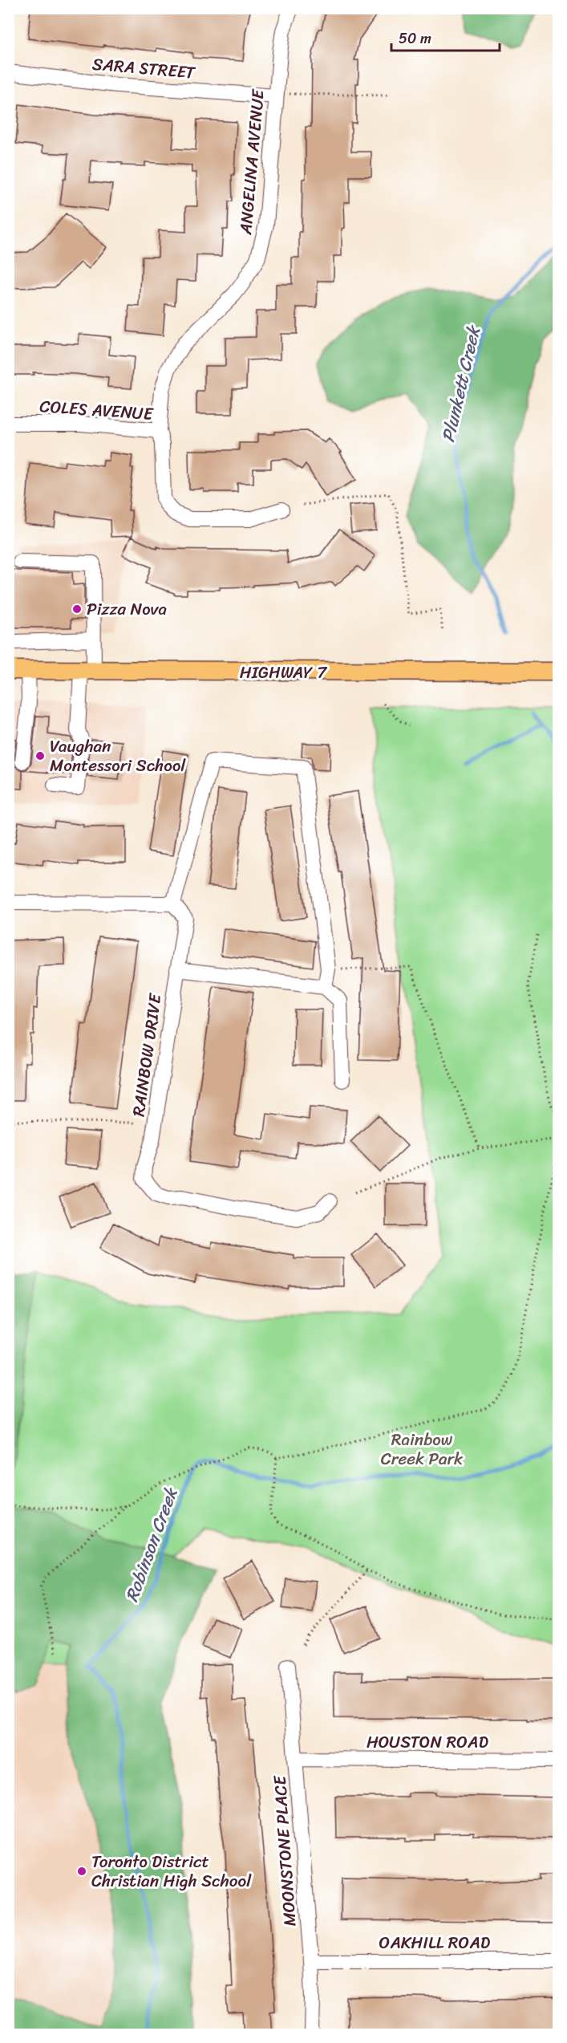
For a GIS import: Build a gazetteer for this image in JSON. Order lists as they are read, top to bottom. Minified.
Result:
{"streets":{"main road":["HIGHWAY 7"],"street":["SARA STREET","ANGELINA AVENUE","COLES AVENUE","RAINBOW DRIVE","HOUSTON ROAD","MOONSTONE PLACE","OAKHILL ROAD"]},"crossings":[["SARA STREET","ANGELINA AVENUE"],["ANGELINA AVENUE","COLES AVENUE"],["HOUSTON ROAD","MOONSTONE PLACE"],["MOONSTONE PLACE","OAKHILL ROAD"]],"water":["Plunkett Creek","Robinson Creek"],"parks":["Rainbow Creek Park"],"places":["Pizza Nova","Vaughan Montessori School","Toronto District Christian High School"],"scale_bar":"50 m"}
